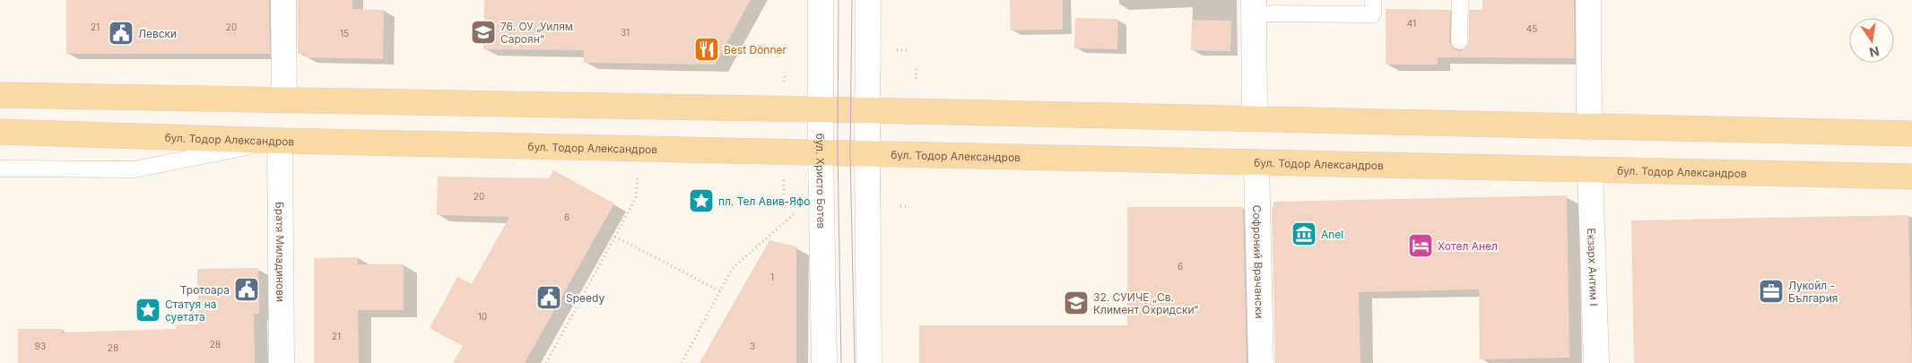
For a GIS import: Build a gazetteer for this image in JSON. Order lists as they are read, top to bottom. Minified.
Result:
{"streets":{"main road":["бул. Тодор Александров"],"street":["бул. Христо Ботев","Братя Миладинови","Софроний Врачански","Екзарх Антим I"]},"crossings":[["бул. Тодор Александров","бул. Христо Ботев"],["бул. Тодор Александров","Братя Миладинови"],["бул. Тодор Александров","Софроний Врачански"],["бул. Тодор Александров","Екзарх Антим I"]],"places":{"school or university":["76. ОУ „Уилям Сароян“","32. СУИЧЕ „Св. Климент Охридски“"],"public building":["Левски","Тротоара","Speedy"],"restaurant":["Best Dönner"],"place":["пл. Тел Авив-Яфо","Статуя на суетата"],"museum":["Anel"],"hotel":["Хотел Анел"],"office":["Лукойл - България"]},"house_numbers":["41","21","20","45","31","15","20","6","6","1","10","21","28","93","3","28"],"north":"bottom"}
